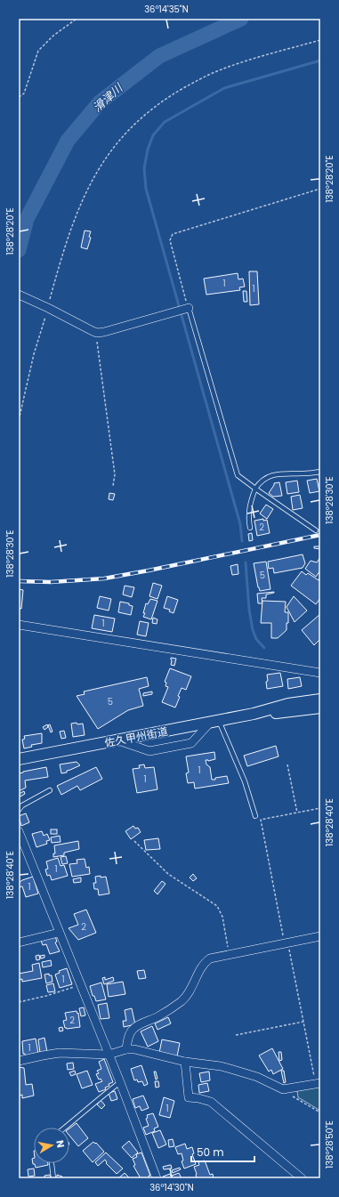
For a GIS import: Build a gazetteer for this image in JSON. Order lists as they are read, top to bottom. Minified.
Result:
{"streets":{"main road":["佐久甲州街道"]},"water":["滑津川"],"house_numbers":["1","1","2","5","1","5","1","1","1","1","2","1","2","1","1"],"scale_bar":"50 m","north":"right","coordinates":["36°14'35\"N","138°28'20\"E","138°28'30\"E","138°28'40\"E","138°28'50\"E","36°14'30\"N"]}
